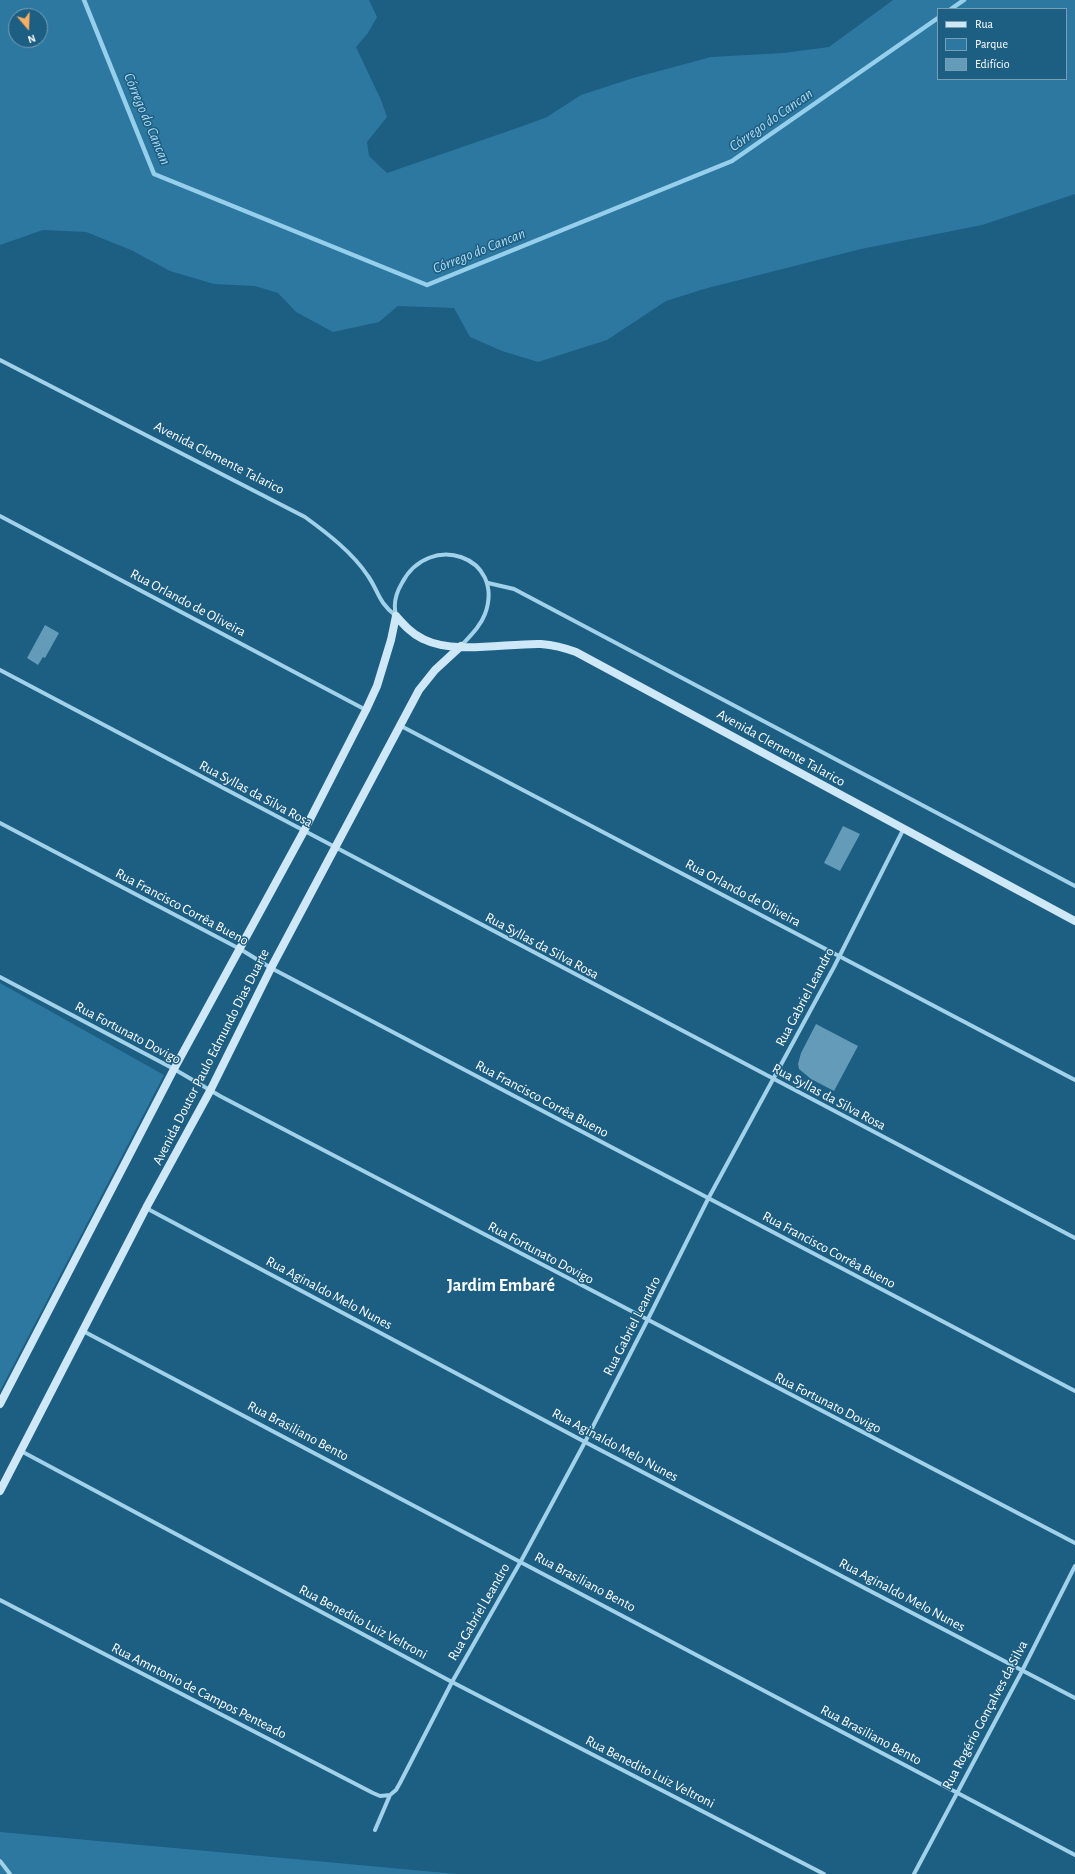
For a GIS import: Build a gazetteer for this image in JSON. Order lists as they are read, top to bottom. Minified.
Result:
{"streets":{"street":["Avenida Clemente Talarico","Rua Orlando de Oliveira","Rua Syllas da Silva Rosa","Rua Francisco Corrêa Bueno","Rua Gabriel Leandro","Rua Fortunato Dovigo","Avenida Doutor Paulo Edmundo Dias Duarte","Rua Aginaldo Melo Nunes","Rua Brasiliano Bento","Rua Benedito Luiz Veltroni","Rua Amntonio de Campos Penteado","Rua Rogério Gonçalves da Silva"]},"crossings":[["Avenida Clemente Talarico","Rua Gabriel Leandro"],["Avenida Clemente Talarico","Avenida Doutor Paulo Edmundo Dias Duarte"],["Rua Orlando de Oliveira","Rua Gabriel Leandro"],["Rua Orlando de Oliveira","Avenida Doutor Paulo Edmundo Dias Duarte"],["Rua Syllas da Silva Rosa","Rua Gabriel Leandro"],["Rua Syllas da Silva Rosa","Avenida Doutor Paulo Edmundo Dias Duarte"],["Rua Francisco Corrêa Bueno","Rua Gabriel Leandro"],["Rua Francisco Corrêa Bueno","Avenida Doutor Paulo Edmundo Dias Duarte"],["Rua Gabriel Leandro","Rua Fortunato Dovigo"],["Rua Gabriel Leandro","Rua Aginaldo Melo Nunes"],["Rua Gabriel Leandro","Rua Brasiliano Bento"],["Rua Gabriel Leandro","Rua Benedito Luiz Veltroni"],["Rua Gabriel Leandro","Rua Amntonio de Campos Penteado"],["Rua Fortunato Dovigo","Avenida Doutor Paulo Edmundo Dias Duarte"],["Avenida Doutor Paulo Edmundo Dias Duarte","Rua Aginaldo Melo Nunes"],["Avenida Doutor Paulo Edmundo Dias Duarte","Rua Brasiliano Bento"],["Avenida Doutor Paulo Edmundo Dias Duarte","Rua Benedito Luiz Veltroni"],["Rua Aginaldo Melo Nunes","Rua Rogério Gonçalves da Silva"],["Rua Brasiliano Bento","Rua Rogério Gonçalves da Silva"]],"districts":["Jardim Embaré"],"water":["Córrego do Cancan"],"legend":["Rua","Parque","Edifício"],"north":"bottom"}
